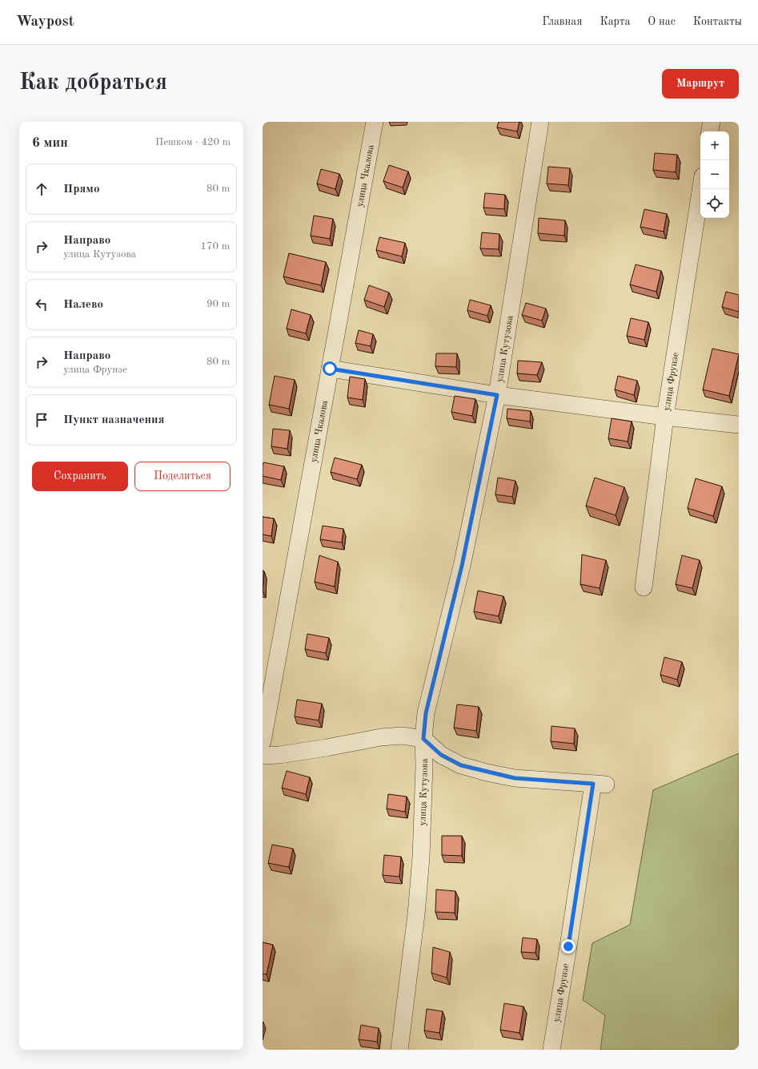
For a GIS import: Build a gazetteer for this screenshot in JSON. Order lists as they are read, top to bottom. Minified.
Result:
{"streets":{"street":["улица Чкалова","улица Кутузова","улица Фрунзе"]},"crossings":[["улица Кутузова","улица Фрунзе"]],"page":{"header":"Waypost","nav":["Главная","Карта","О нас","Контакты"],"buttons":["Маршрут",["Сохранить","Поделиться"]],"title":"Как добраться","heading":["6 мин","Пешком · 420 m"],"map_buttons":["+","−"],"list":[["Прямо","80 m"],["Направо","улица Кутузова","170 m"],["Налево","90 m"],["Направо","улица Фрунзе","80 m"],"Пункт назначения"]}}
